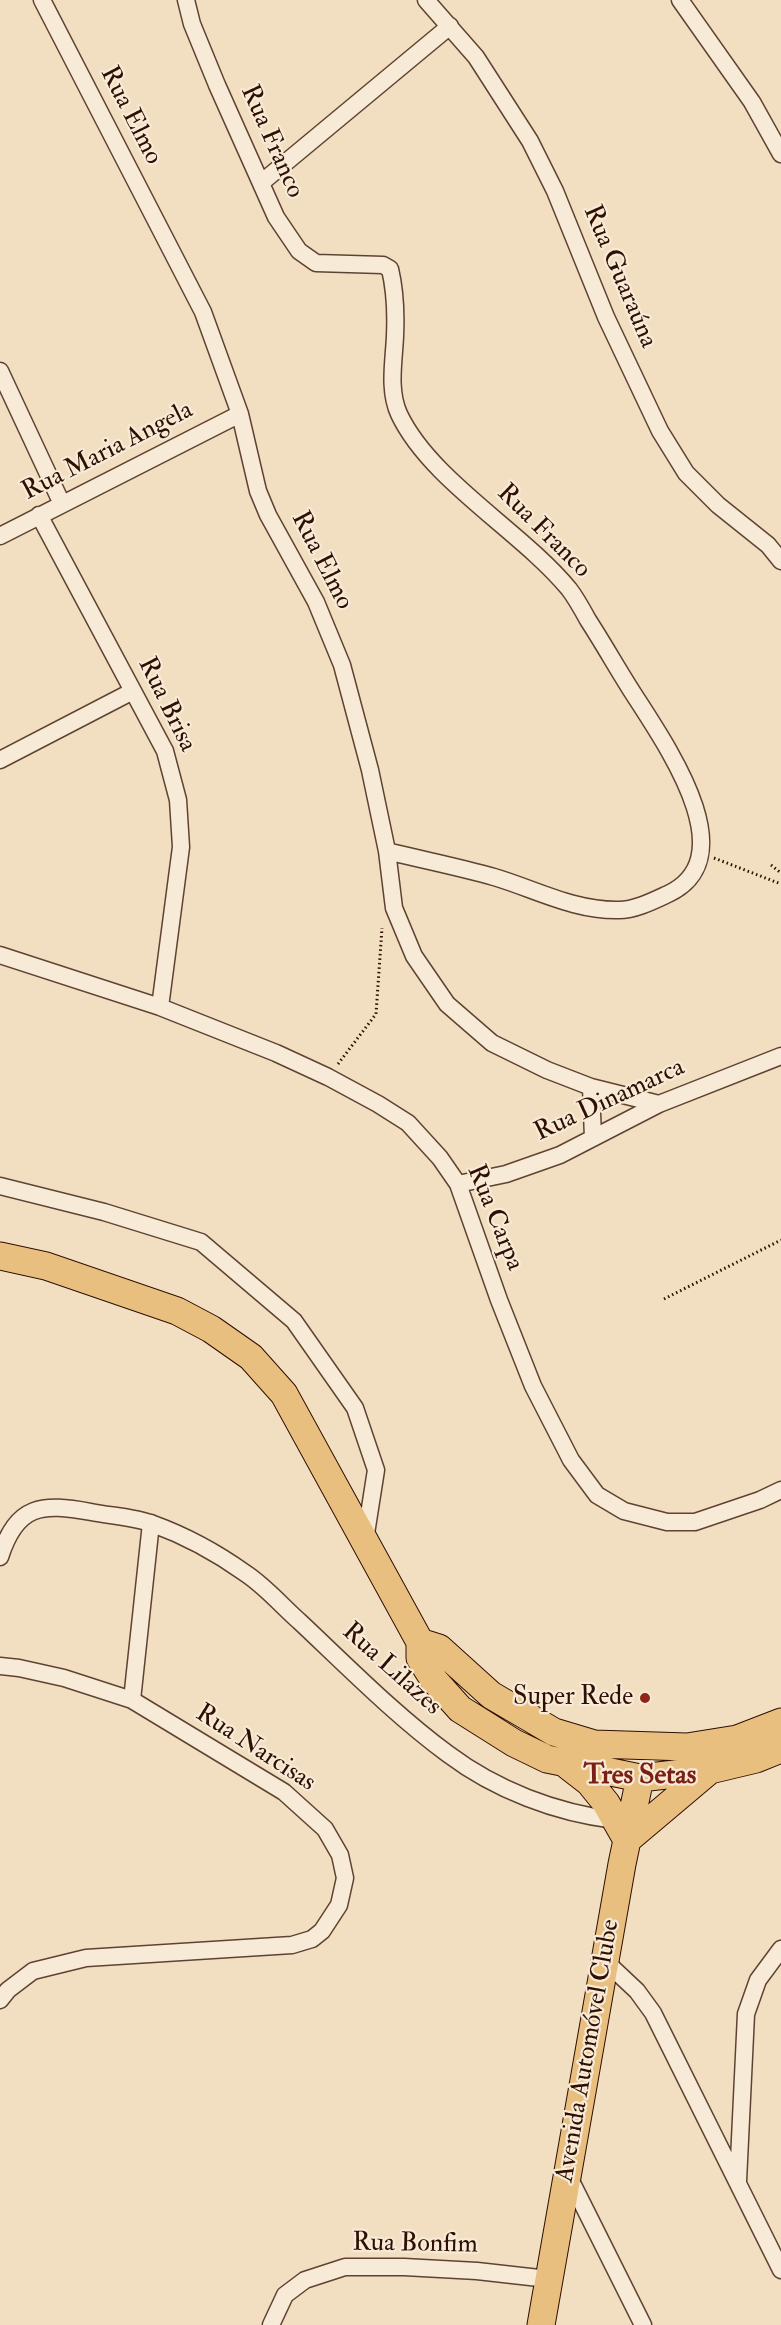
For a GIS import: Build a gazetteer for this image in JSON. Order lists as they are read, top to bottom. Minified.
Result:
{"streets":{"main road":["Avenida Automóvel Clube"],"street":["Rua Elmo","Rua Franco","Rua Guaraúna","Rua Maria Angela","Rua Brisa","Rua Dinamarca","Rua Carpa","Rua Lilazes","Rua Narcisas","Rua Bonfim"]},"crossings":[["Rua Elmo","Rua Maria Angela"],["Rua Elmo","Rua Dinamarca"],["Rua Maria Angela","Rua Brisa"],["Rua Brisa","Rua Carpa"],["Rua Dinamarca","Rua Carpa"],["Rua Lilazes","Avenida Automóvel Clube"],["Avenida Automóvel Clube","Rua Bonfim"]],"districts":["Tres Setas"],"places":["Super Rede"]}
